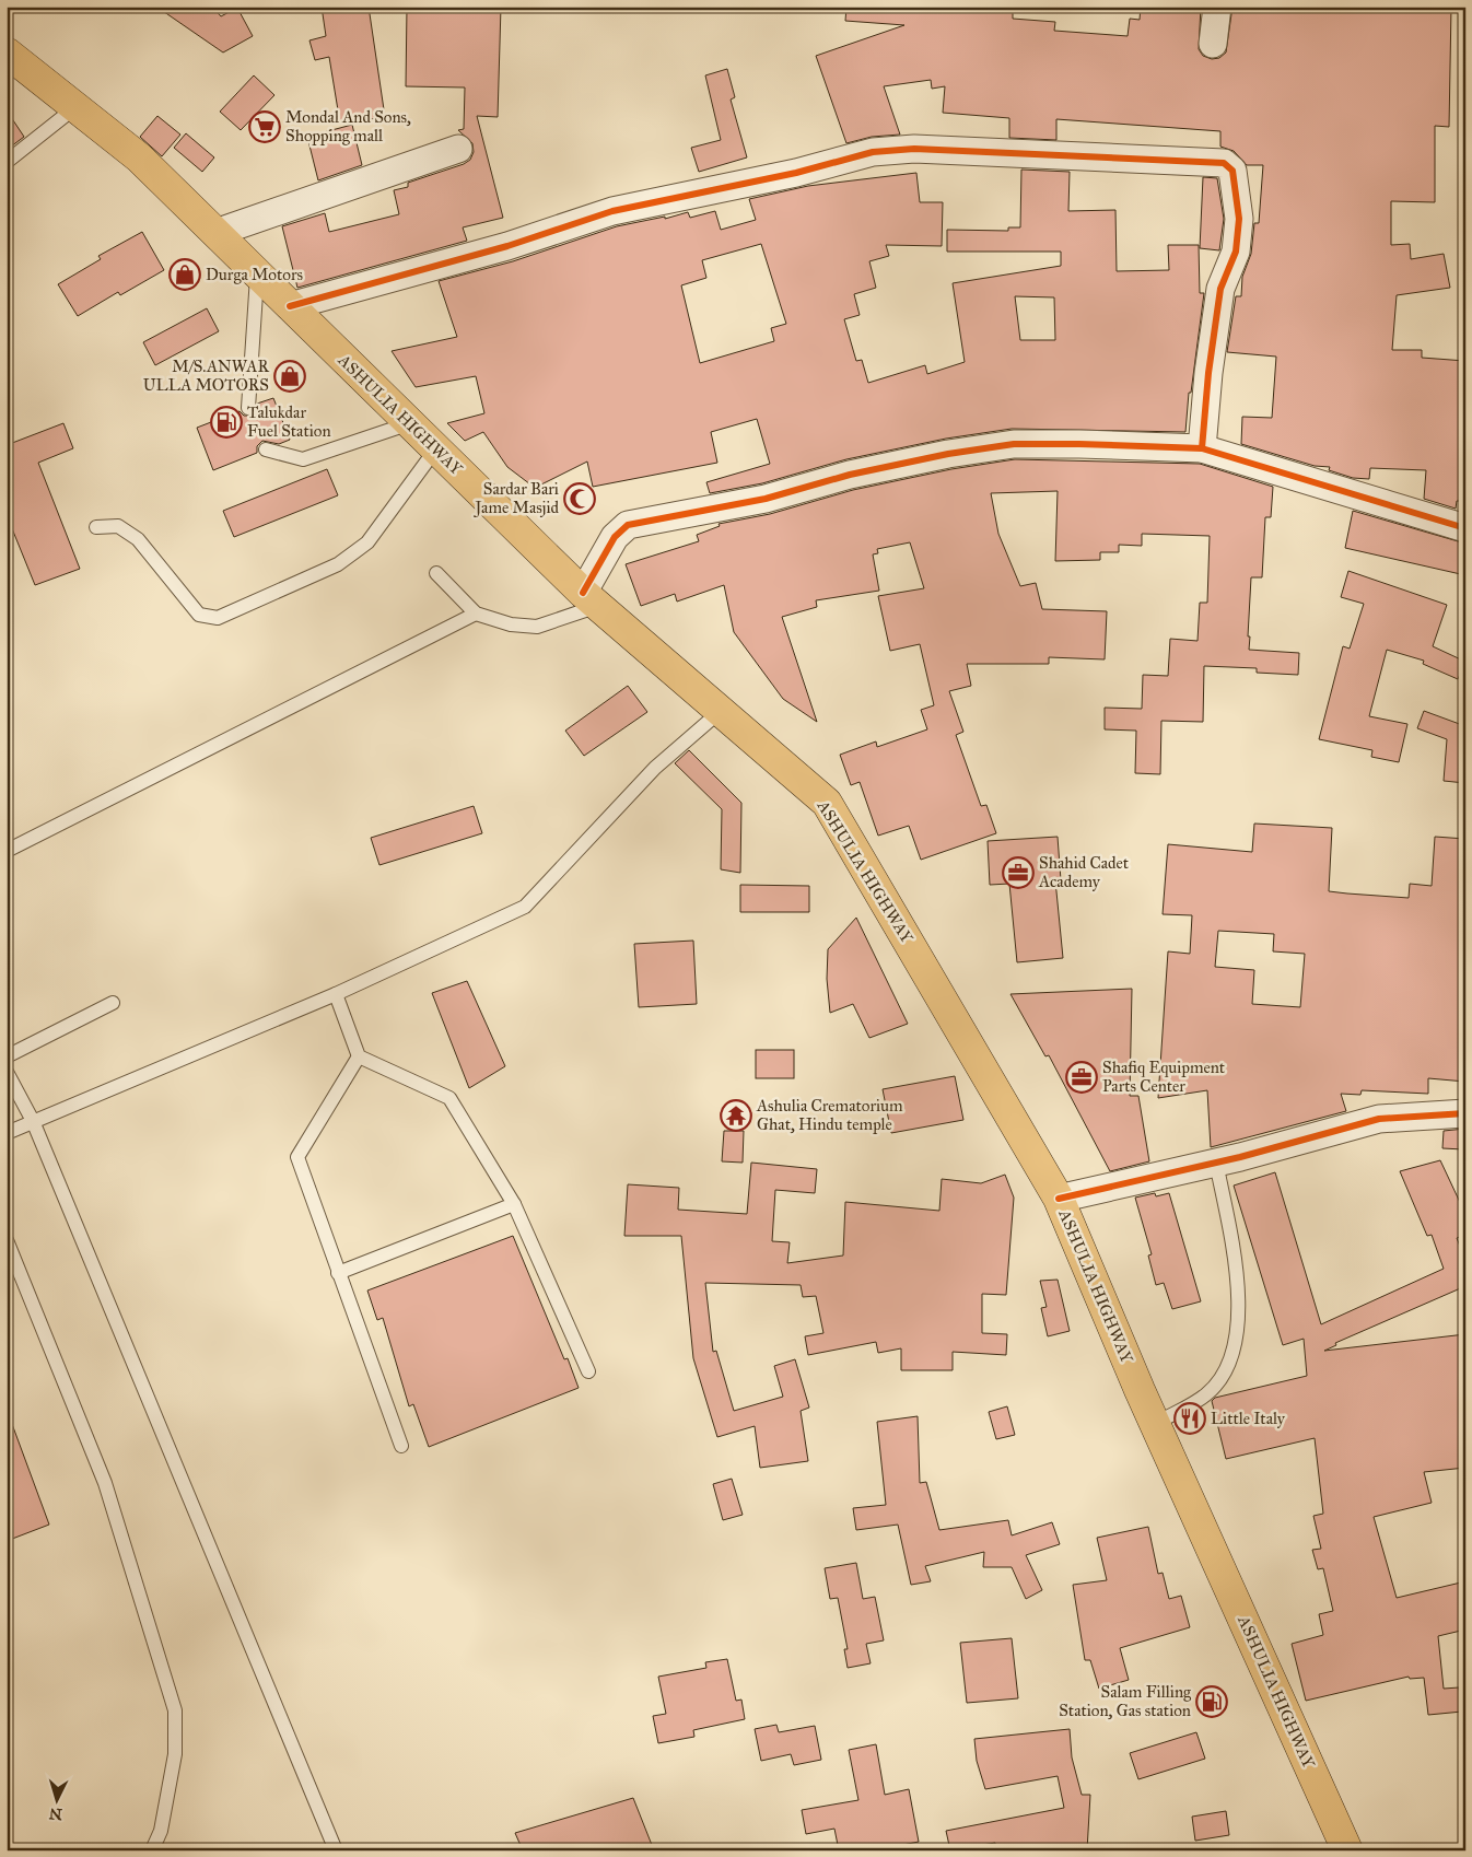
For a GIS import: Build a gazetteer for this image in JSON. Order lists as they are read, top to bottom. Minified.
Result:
{"streets":{"highway":["ASHULIA HIGHWAY"]},"places":{"supermarket":["Mondal And Sons, Shopping mall"],"shop":["Durga Motors","M/S.ANWAR ULLA MOTORS"],"fuel station":["Talukdar Fuel Station","Salam Filling Station, Gas station"],"mosque":["Sardar Bari Jame Masjid"],"office":["Shahid Cadet Academy","Shafiq Equipment Parts Center"],"temple":["Ashulia Crematorium Ghat, Hindu temple"],"restaurant":["Little Italy"]},"north":"bottom"}
